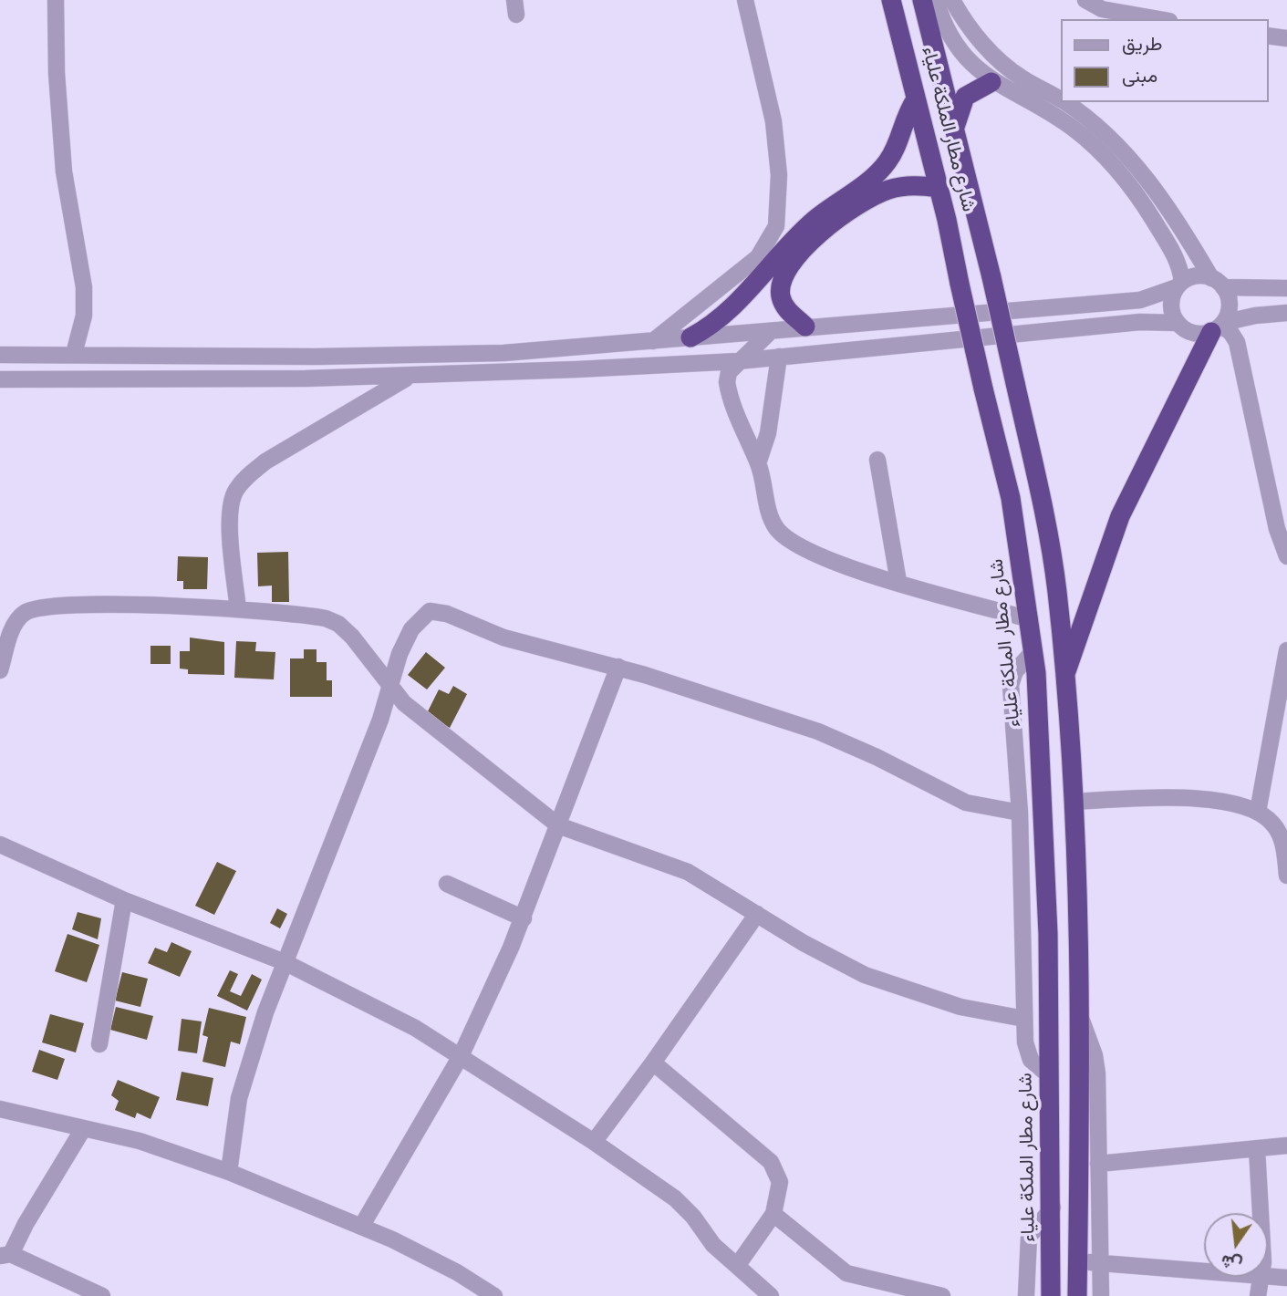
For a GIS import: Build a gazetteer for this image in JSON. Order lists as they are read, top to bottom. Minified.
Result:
{"streets":{"highway":["شارع مطار الملكة علياء"]},"legend":["طريق","مبنى"],"north":"bottom"}
